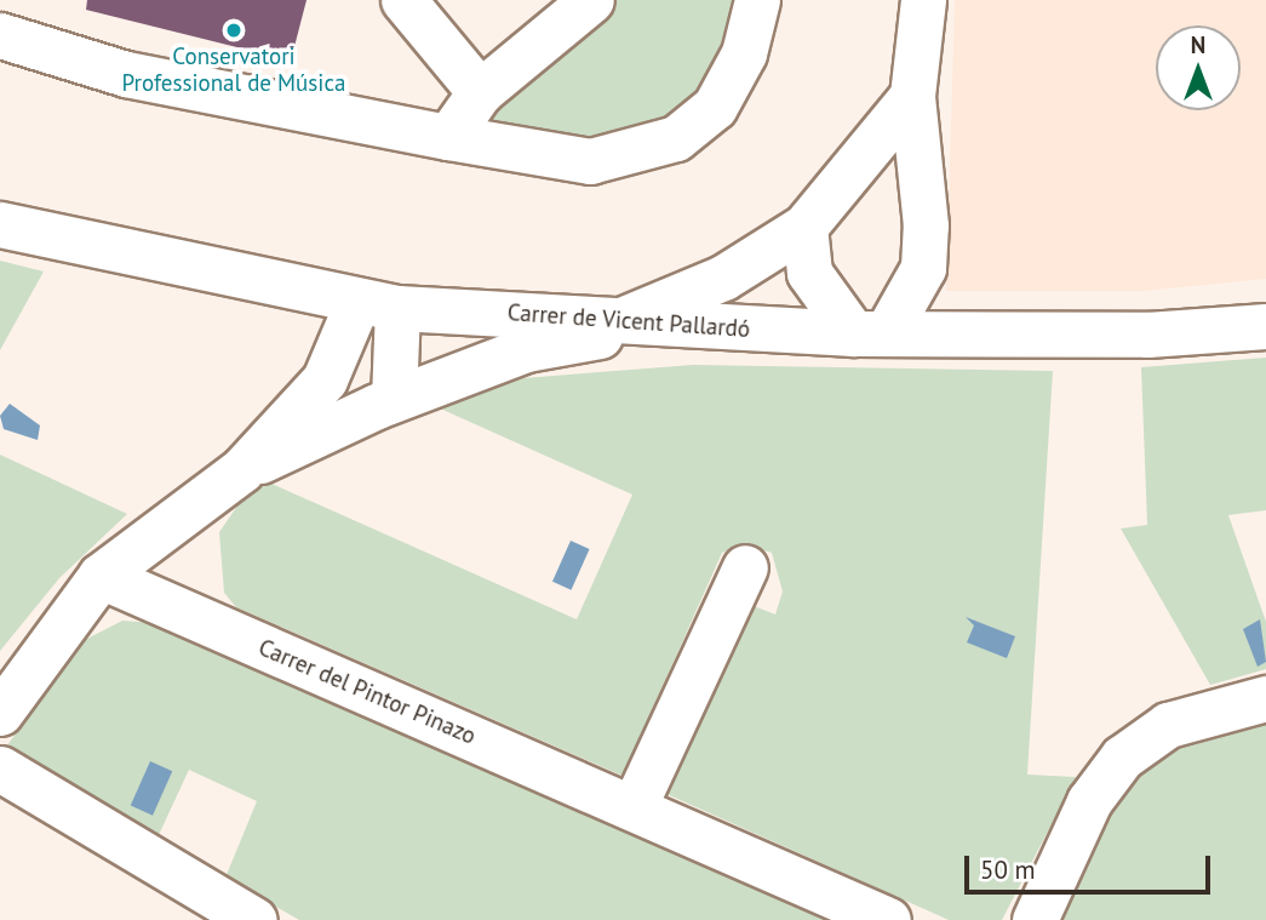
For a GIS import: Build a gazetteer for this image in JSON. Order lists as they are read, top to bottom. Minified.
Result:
{"streets":{"street":["Carrer de Vicent Pallardó","Carrer del Pintor Pinazo"]},"places":["Conservatori Professional de Música"],"scale_bar":"50 m","north":"top"}
